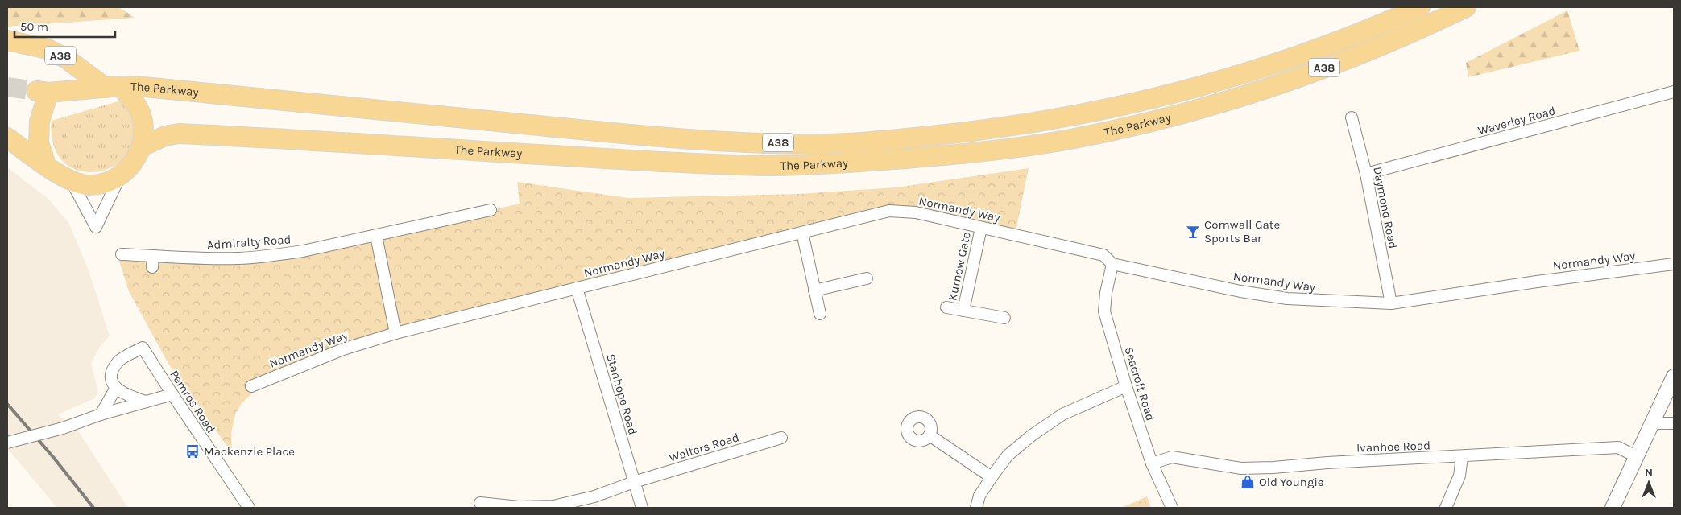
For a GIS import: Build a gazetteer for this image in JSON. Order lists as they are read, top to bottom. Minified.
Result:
{"streets":{"highway":["A38","The Parkway"],"street":["Waverley Road","Daymond Road","Normandy Way","Admiralty Road","Kurnow Gate","Seacroft Road","Stanhope Road","Pemros Road","Ivanhoe Road","Walters Road"]},"crossings":[["A38","The Parkway"],["Waverley Road","Daymond Road"],["Daymond Road","Normandy Way"],["Normandy Way","Kurnow Gate"],["Normandy Way","Seacroft Road"],["Normandy Way","Stanhope Road"],["Seacroft Road","Ivanhoe Road"],["Stanhope Road","Walters Road"]],"places":{"bar":["Cornwall Gate Sports Bar"],"bus stop":["Mackenzie Place"],"shop":["Old Youngie"]},"scale_bar":"50 m","north":"top"}
